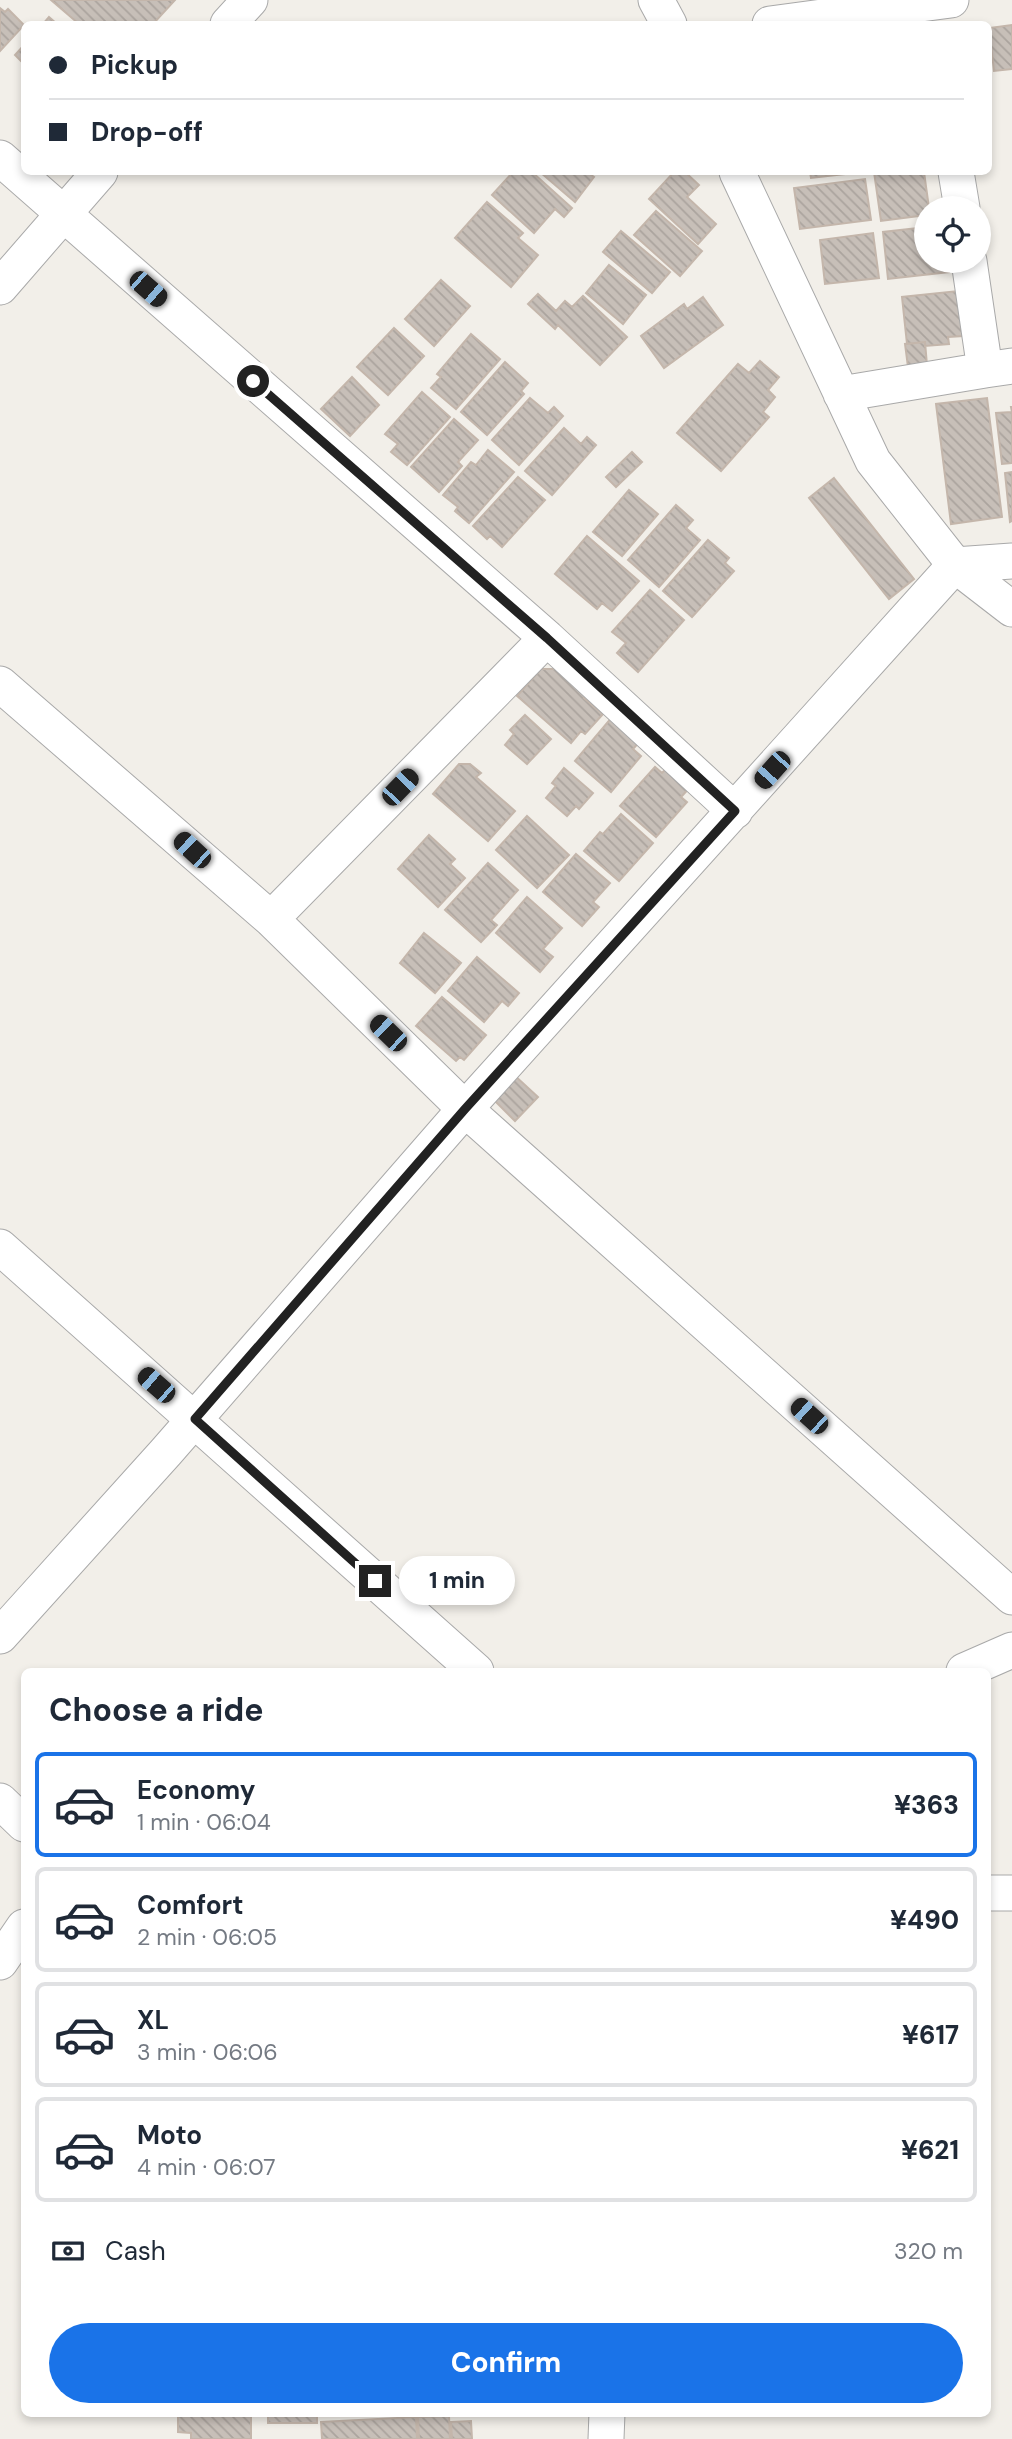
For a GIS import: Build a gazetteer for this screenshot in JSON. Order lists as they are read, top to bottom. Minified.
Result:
{"page":{"banner":["Pickup","Drop-off"],"bubble":"1 min","heading":"Choose a ride","list":[{"name":"Economy","note":"1 min · 06:04","value":"¥363"},{"name":"Comfort","note":"2 min · 06:05","value":"¥490"},{"name":"XL","note":"3 min · 06:06","value":"¥617"},{"name":"Moto","note":"4 min · 06:07","value":"¥621"}],"pay":["Cash","320 m"],"buttons":"Confirm"}}
